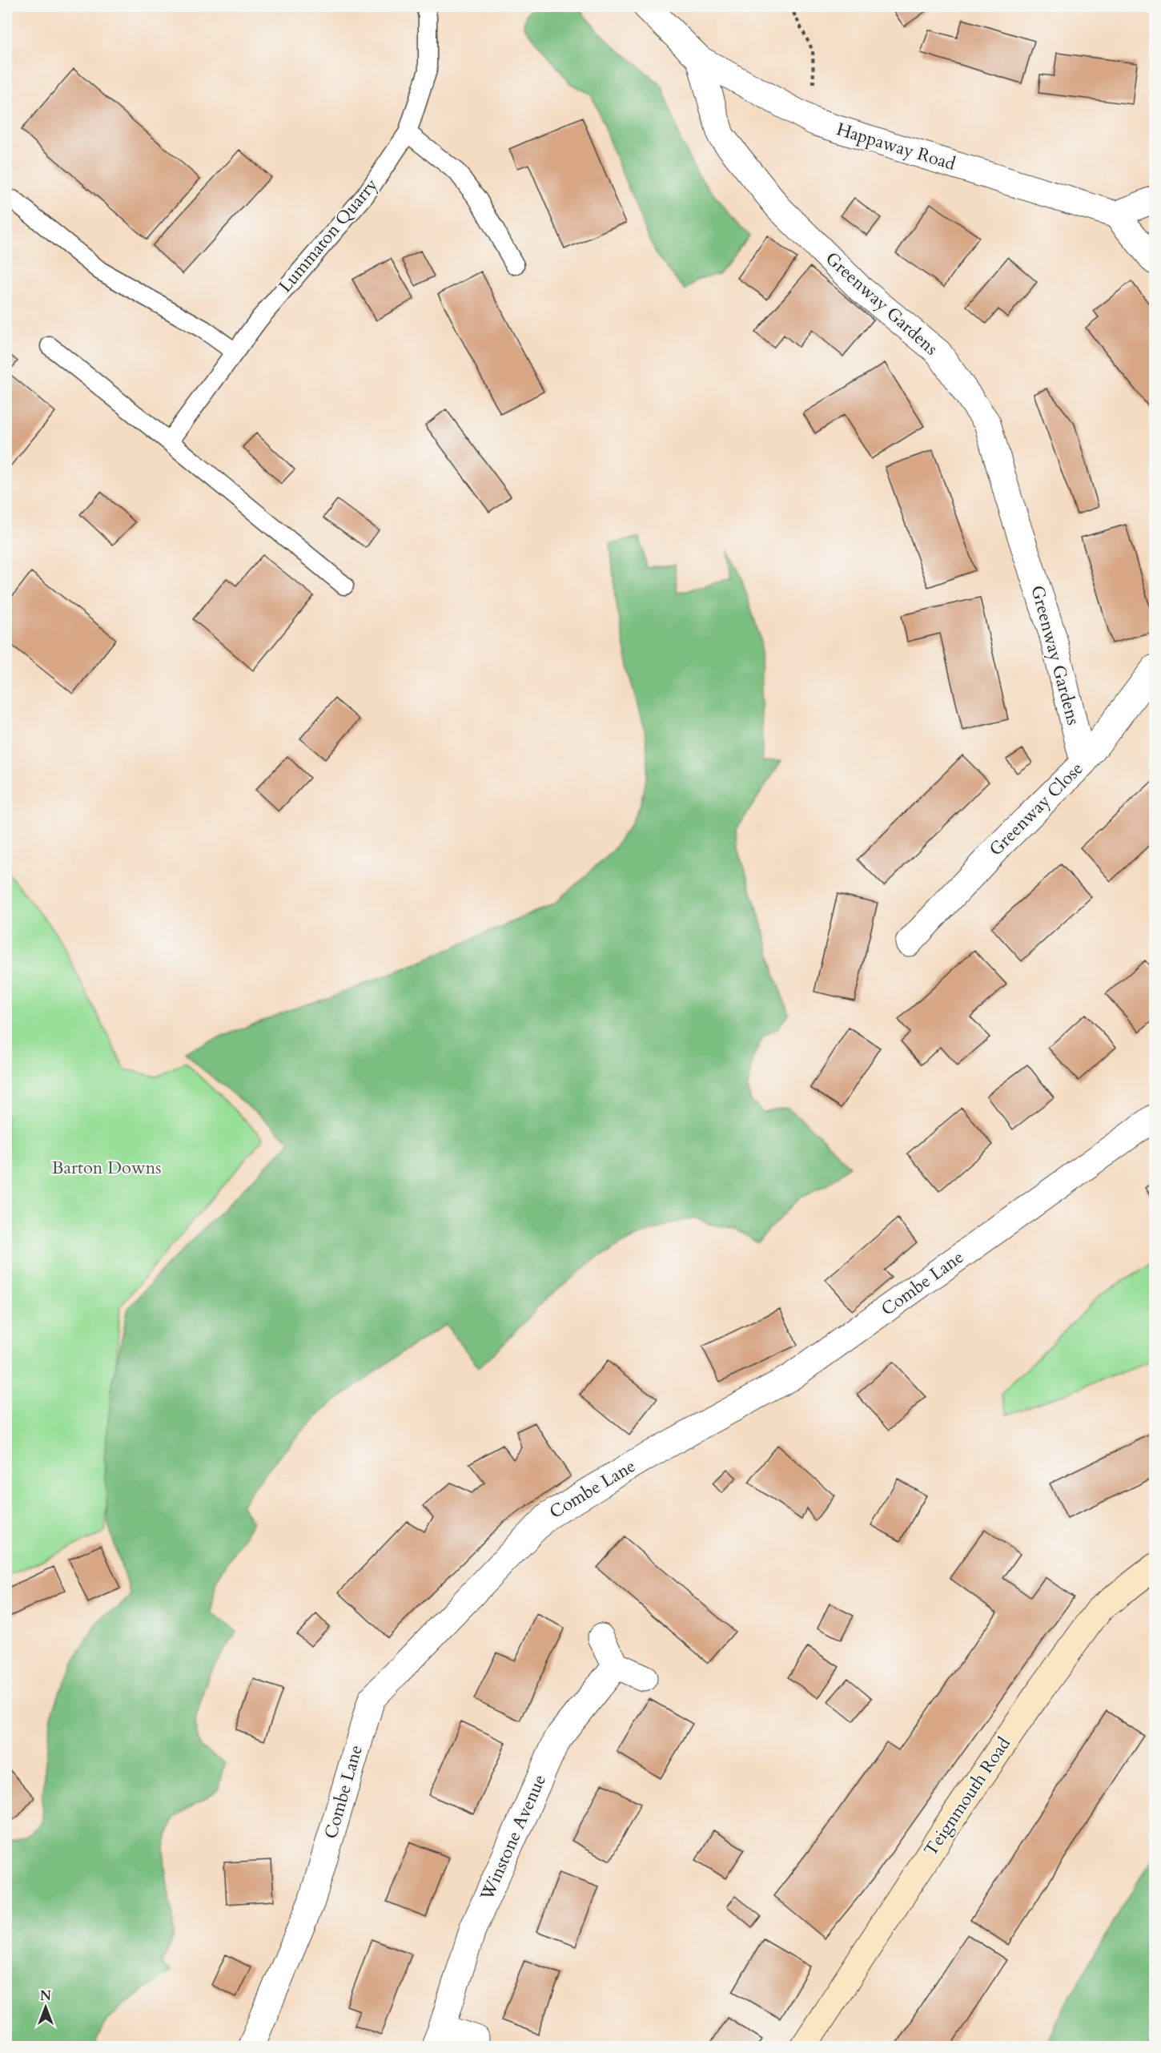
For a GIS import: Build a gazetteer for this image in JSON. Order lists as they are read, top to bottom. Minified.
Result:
{"streets":{"main road":["Teignmouth Road"],"street":["Happaway Road","Greenway Gardens","Greenway Close","Combe Lane","Winstone Avenue"],"lane":["Lummaton Quarry"]},"crossings":[["Happaway Road","Greenway Gardens"],["Greenway Gardens","Greenway Close"]],"parks":["Barton Downs"],"north":"top"}
